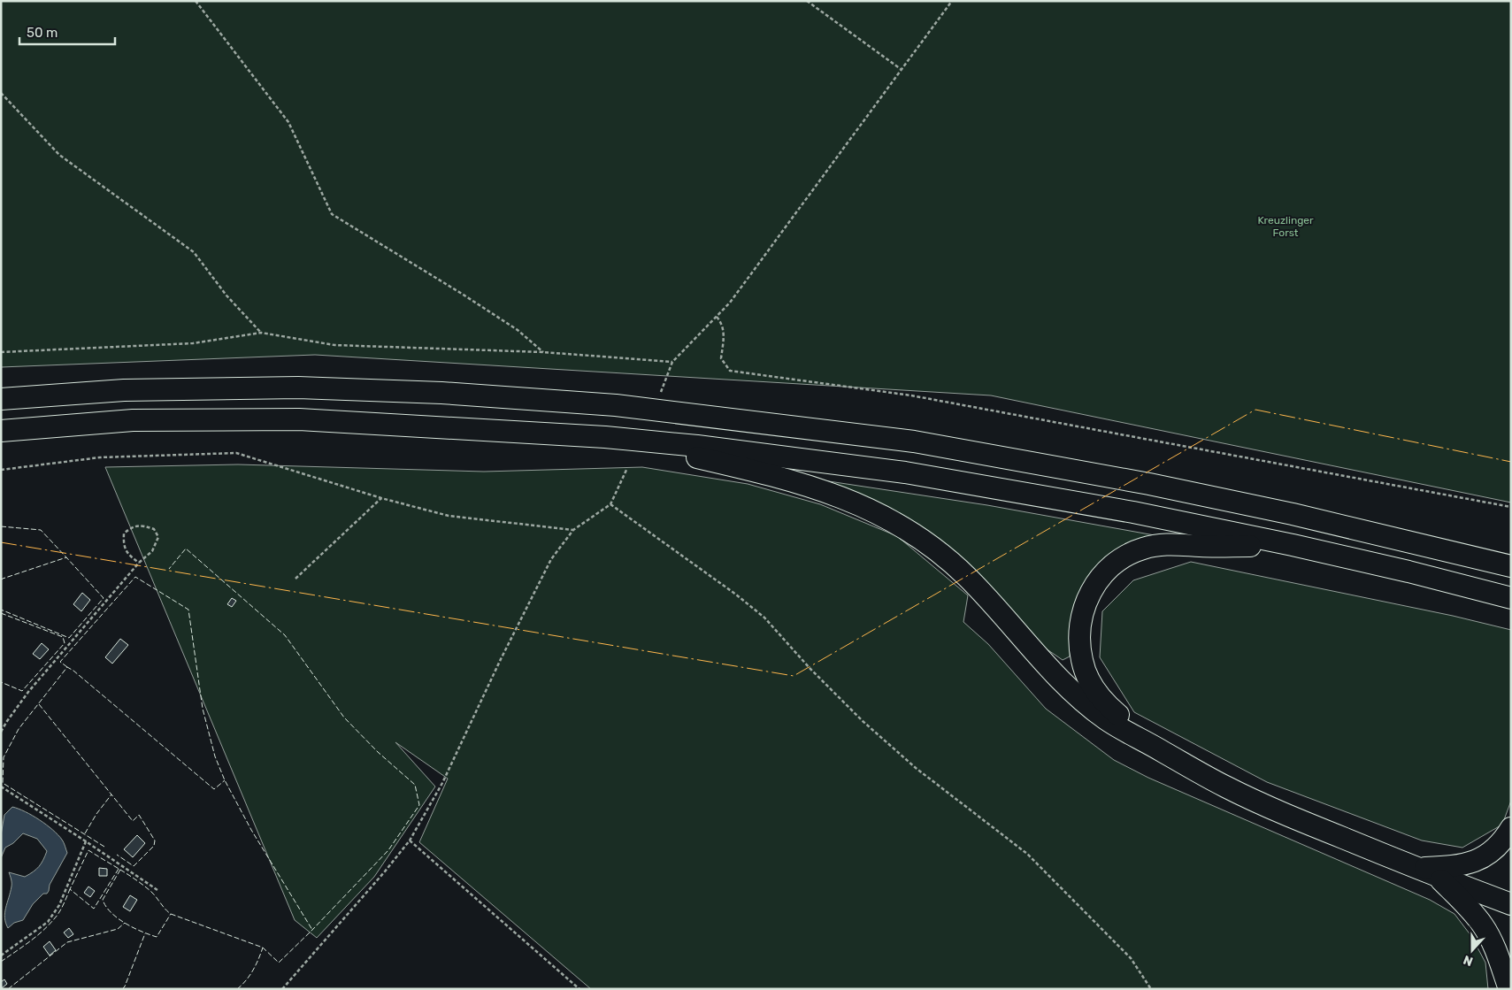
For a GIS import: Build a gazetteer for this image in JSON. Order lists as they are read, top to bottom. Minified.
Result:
{"parks":["Kreuzlinger Forst"],"scale_bar":"50 m","north":"bottom"}
